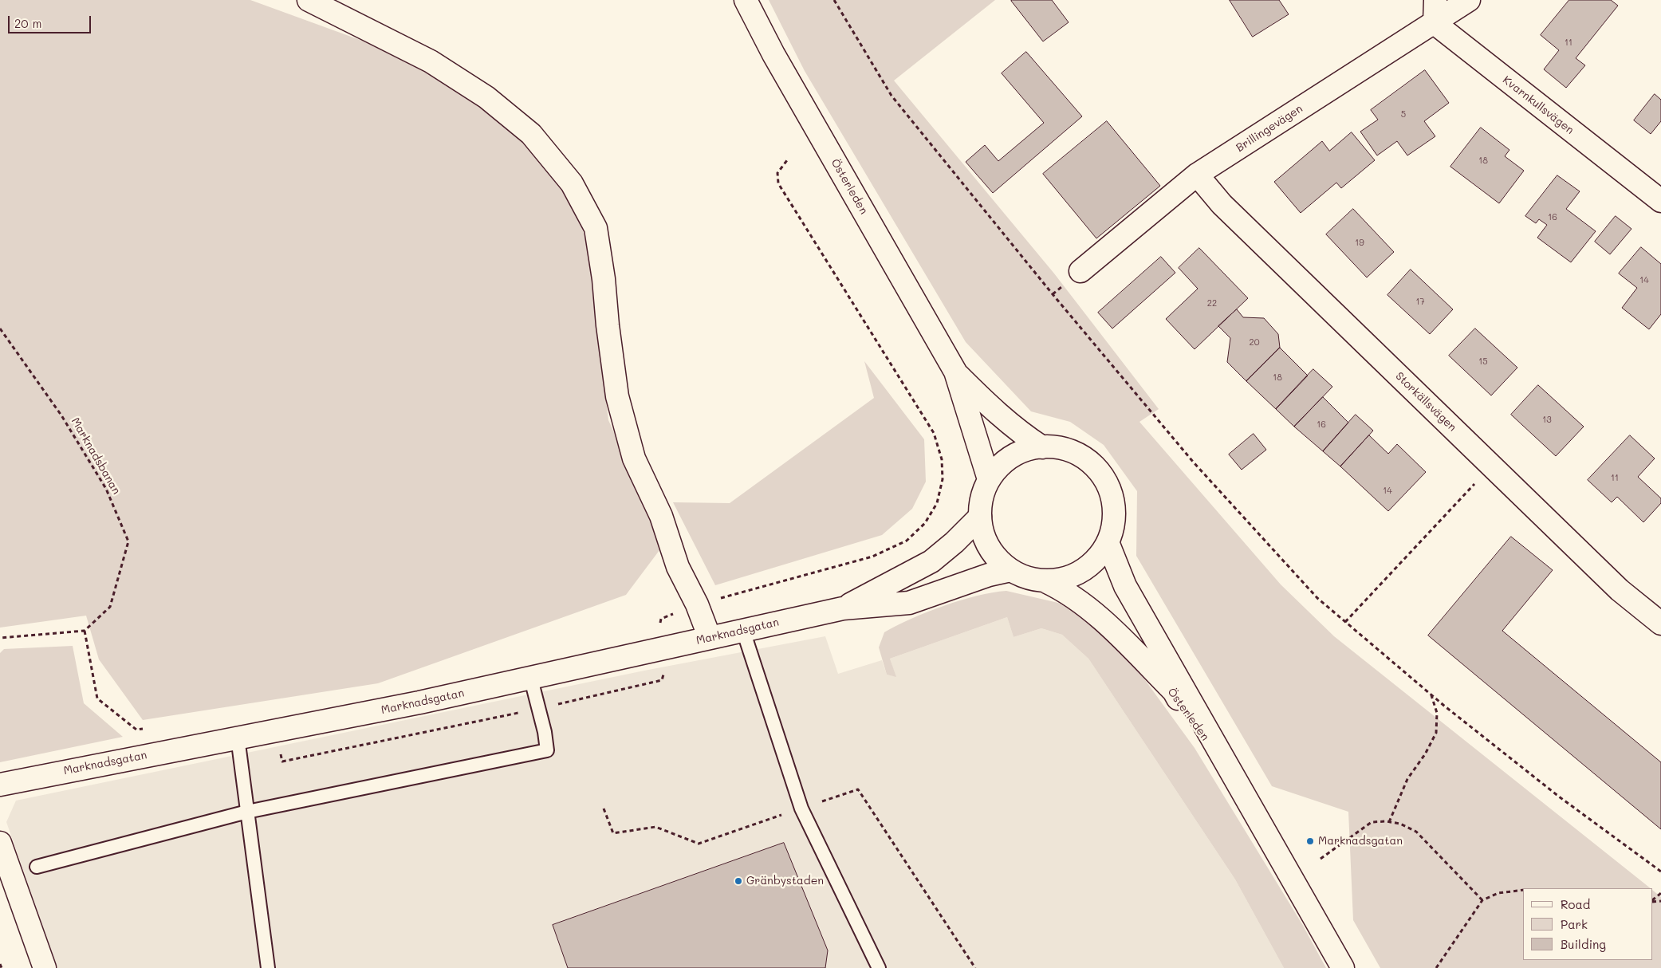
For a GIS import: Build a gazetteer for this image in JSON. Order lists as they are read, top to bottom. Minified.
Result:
{"streets":{"street":["Kvarnkullsvägen","Brillingevägen","Österleden","Storkällsvägen","Marknadsgatan"],"path":["Marknadsbanan"]},"crossings":[["Kvarnkullsvägen","Brillingevägen"],["Brillingevägen","Storkällsvägen"],["Österleden","Marknadsgatan"]],"places":["Marknadsgatan","Gränbystaden"],"house_numbers":["11","5","18","16","19","14","17","22","20","15","18","13","16","11","14"],"legend":["Road","Park","Building"],"scale_bar":"20 m"}
